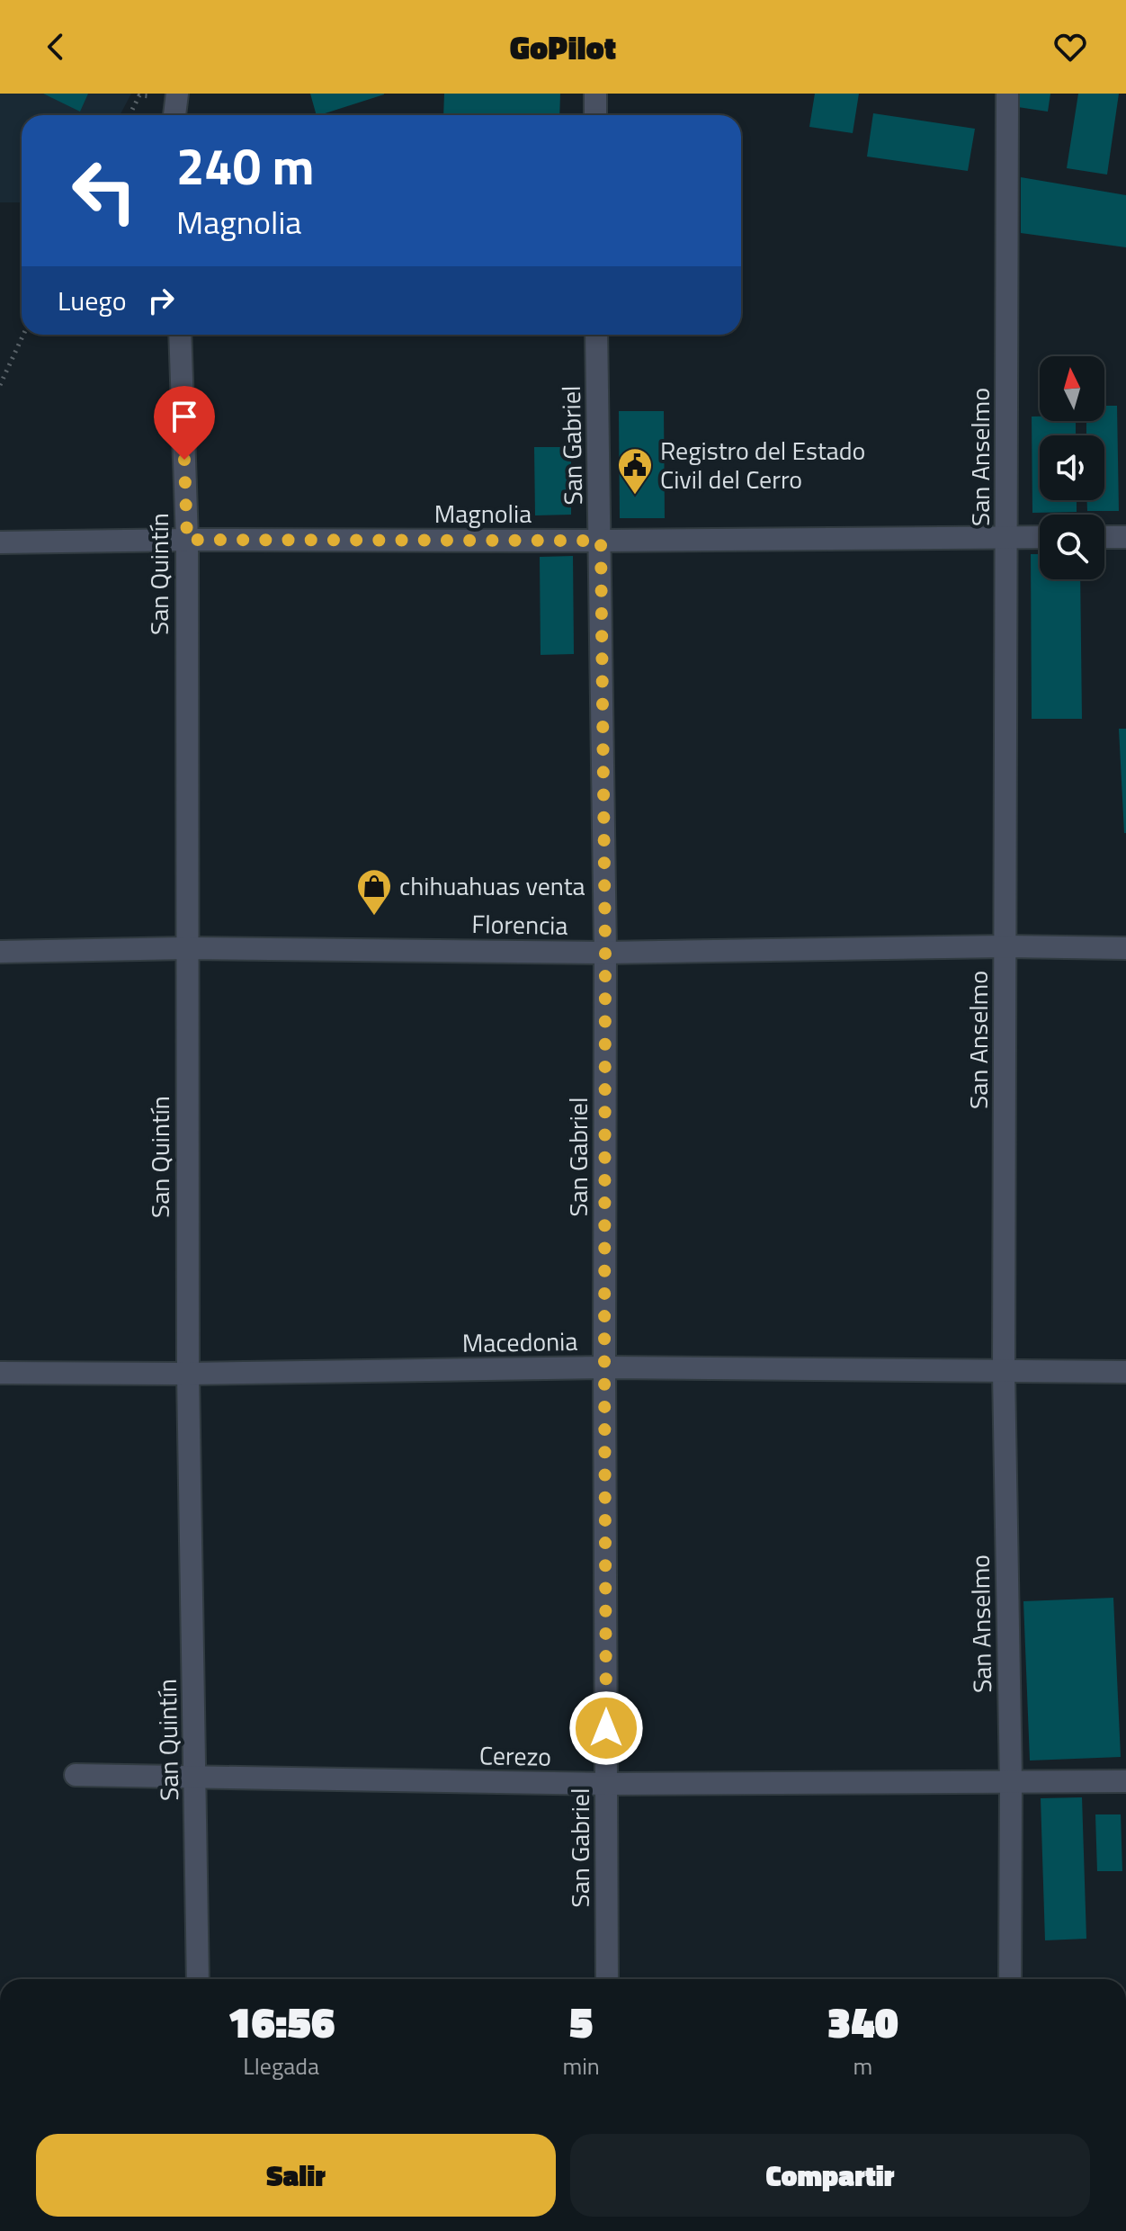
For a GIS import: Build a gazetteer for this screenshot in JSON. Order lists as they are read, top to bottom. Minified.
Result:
{"streets":{"street":["San Gabriel","San Anselmo","Magnolia","San Quintín","Florencia","Macedonia","Cerezo"]},"crossings":[["San Gabriel","Magnolia"],["San Gabriel","Florencia"],["San Gabriel","Macedonia"],["San Gabriel","Cerezo"],["San Anselmo","Magnolia"],["San Anselmo","Florencia"],["San Anselmo","Macedonia"],["San Anselmo","Cerezo"],["Magnolia","San Quintín"],["San Quintín","Florencia"],["San Quintín","Macedonia"],["San Quintín","Cerezo"]],"places":{"public building":["Registro del Estado Civil del Cerro"],"shop":["chihuahuas venta"]},"north":"top","page":{"header":"GoPilot","turn":["240 m","Magnolia"],"then":"Luego","eta":["16:56","Llegada","5","min","340","m"],"buttons":["Salir","Compartir"]}}
